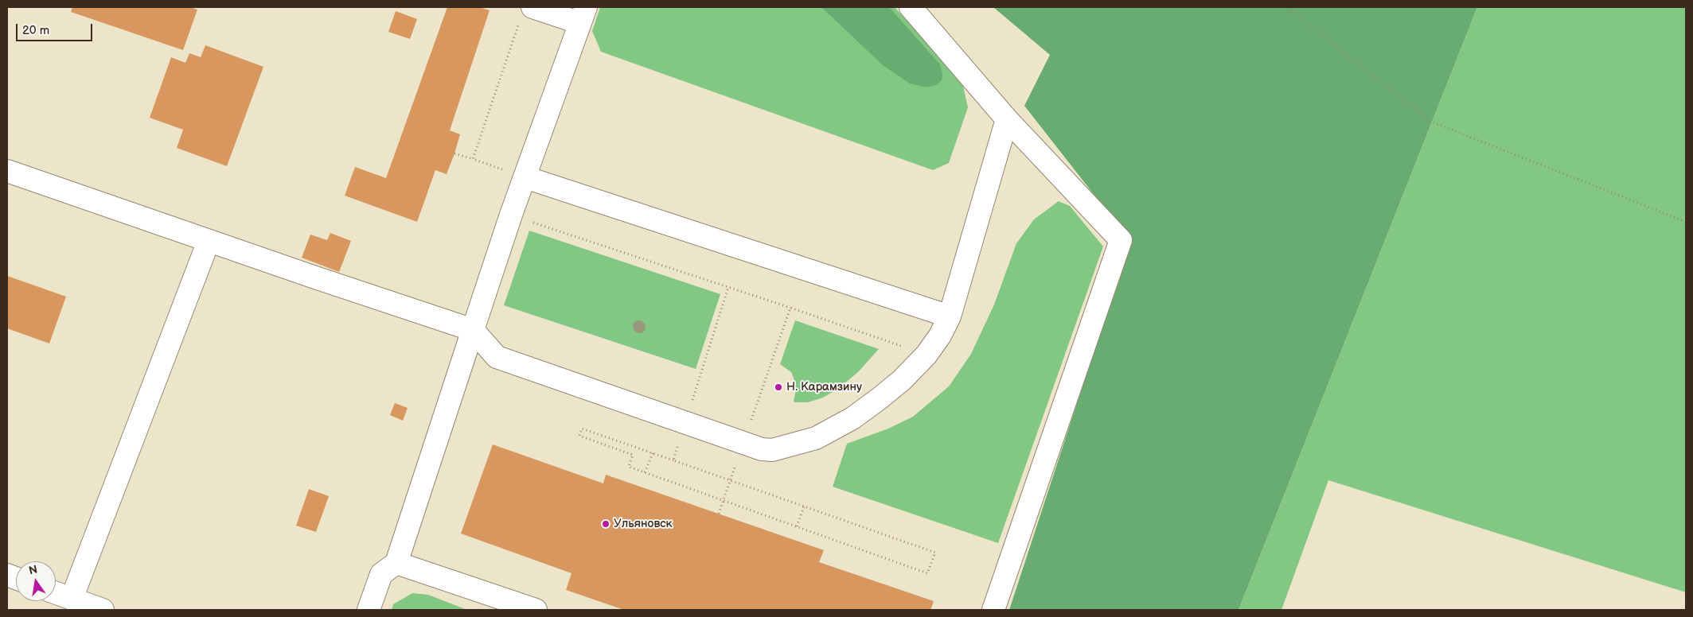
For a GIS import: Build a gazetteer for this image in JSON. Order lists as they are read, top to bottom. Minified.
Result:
{"places":["Н. Карамзину","Ульяновск"],"scale_bar":"20 m","north":"top"}
